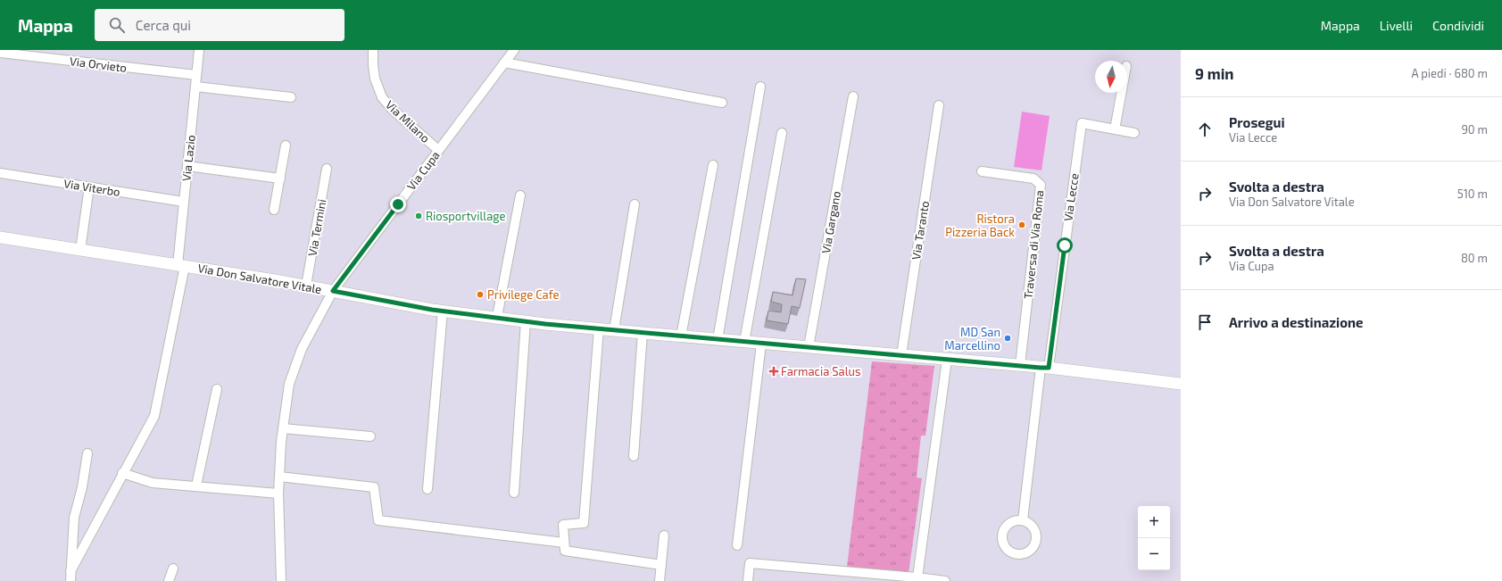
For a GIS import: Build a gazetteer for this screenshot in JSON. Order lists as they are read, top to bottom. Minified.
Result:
{"streets":{"street":["Via Orvieto","Via Milano","Via Lazio","Via Cupa","Via Viterbo","Via Lecce","Via Gargano","Via Termini","Via Taranto","Traversa di Via Roma","Via Don Salvatore Vitale"]},"crossings":[["Via Orvieto","Via Lazio"],["Via Milano","Via Cupa"],["Via Lazio","Via Viterbo"],["Via Lazio","Via Don Salvatore Vitale"],["Via Cupa","Via Don Salvatore Vitale"],["Via Lecce","Via Don Salvatore Vitale"],["Via Gargano","Via Don Salvatore Vitale"],["Via Termini","Via Don Salvatore Vitale"],["Via Taranto","Via Don Salvatore Vitale"],["Traversa di Via Roma","Via Don Salvatore Vitale"]],"places":{"other":["Riosportvillage","Ristora Pizzeria Back","Privilege Cafe","MD San Marcellino"],"health":["Farmacia Salus"]},"north":"bottom","page":{"header":"Mappa","search":"Cerca qui","nav":["Mappa","Livelli","Condividi"],"heading":["9 min","A piedi · 680 m"],"list":[["Prosegui","Via Lecce","90 m"],["Svolta a destra","Via Don Salvatore Vitale","510 m"],["Svolta a destra","Via Cupa","80 m"],"Arrivo a destinazione"],"map_buttons":["+","−"]}}
